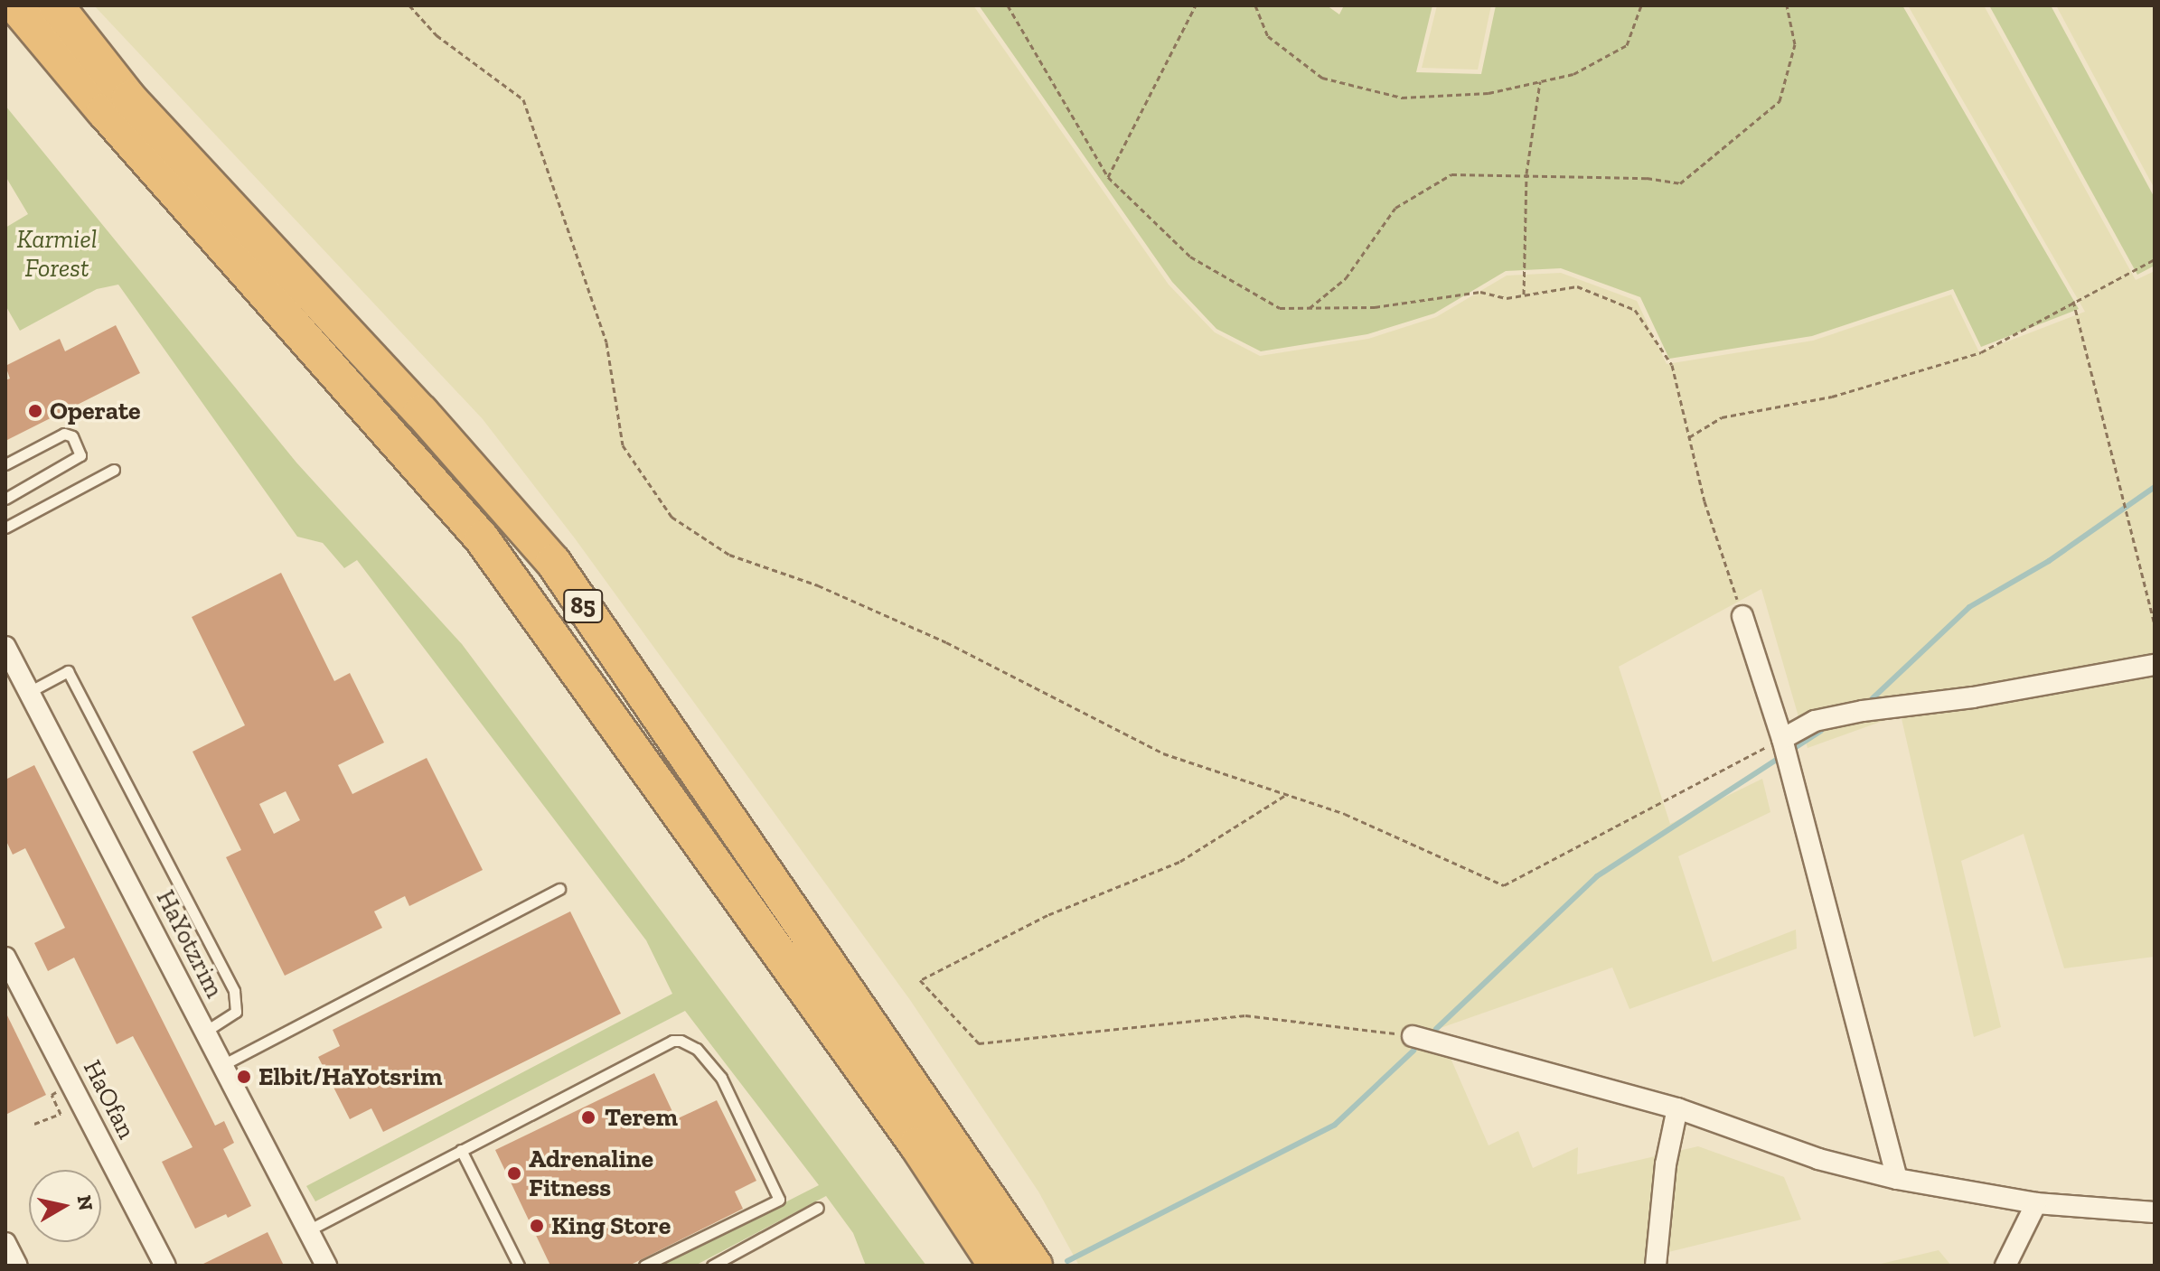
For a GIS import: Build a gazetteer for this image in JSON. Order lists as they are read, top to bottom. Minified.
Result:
{"streets":{"highway":["85"],"street":["HaYotzrim","HaOfan"]},"parks":["Karmiel Forest"],"places":["Operate","Elbit/HaYotsrim","Terem","Adrenaline Fitness","King Store"],"north":"right"}
